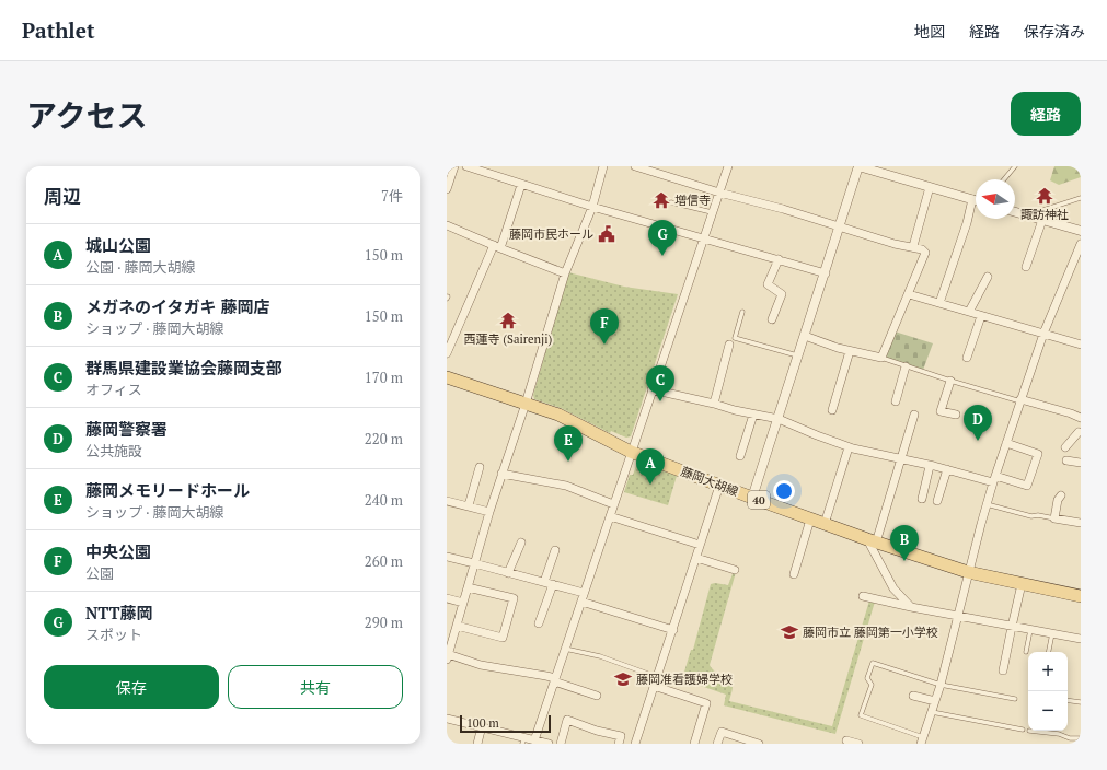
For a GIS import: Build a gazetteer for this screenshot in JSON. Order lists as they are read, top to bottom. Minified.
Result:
{"streets":{"main road":["藤岡大胡線","40"]},"places":{"temple":["諏訪神社","増信寺","西蓮寺 (Sairenji)"],"public building":["藤岡市民ホール"],"school or university":["藤岡市立 藤岡第一小学校","藤岡准看護婦学校"]},"scale_bar":"100 m","north":"left","page":{"header":"Pathlet","nav":["地図","経路","保存済み"],"title":"アクセス","buttons":["経路",["保存","共有"]],"heading":["周辺","7件"],"pins":["G","F","C","D","E","A","B"],"list":[{"mark":"A","name":"城山公園","note":"公園 · 藤岡大胡線","value":"150 m"},{"mark":"B","name":"メガネのイタガキ 藤岡店","note":"ショップ · 藤岡大胡線","value":"150 m"},{"mark":"C","name":"群馬県建設業協会藤岡支部","note":"オフィス","value":"170 m"},{"mark":"D","name":"藤岡警察署","note":"公共施設","value":"220 m"},{"mark":"E","name":"藤岡メモリードホール","note":"ショップ · 藤岡大胡線","value":"240 m"},{"mark":"F","name":"中央公園","note":"公園","value":"260 m"},{"mark":"G","name":"NTT藤岡","note":"スポット","value":"290 m"}],"map_buttons":["+","−"],"scale":"100 m"}}
